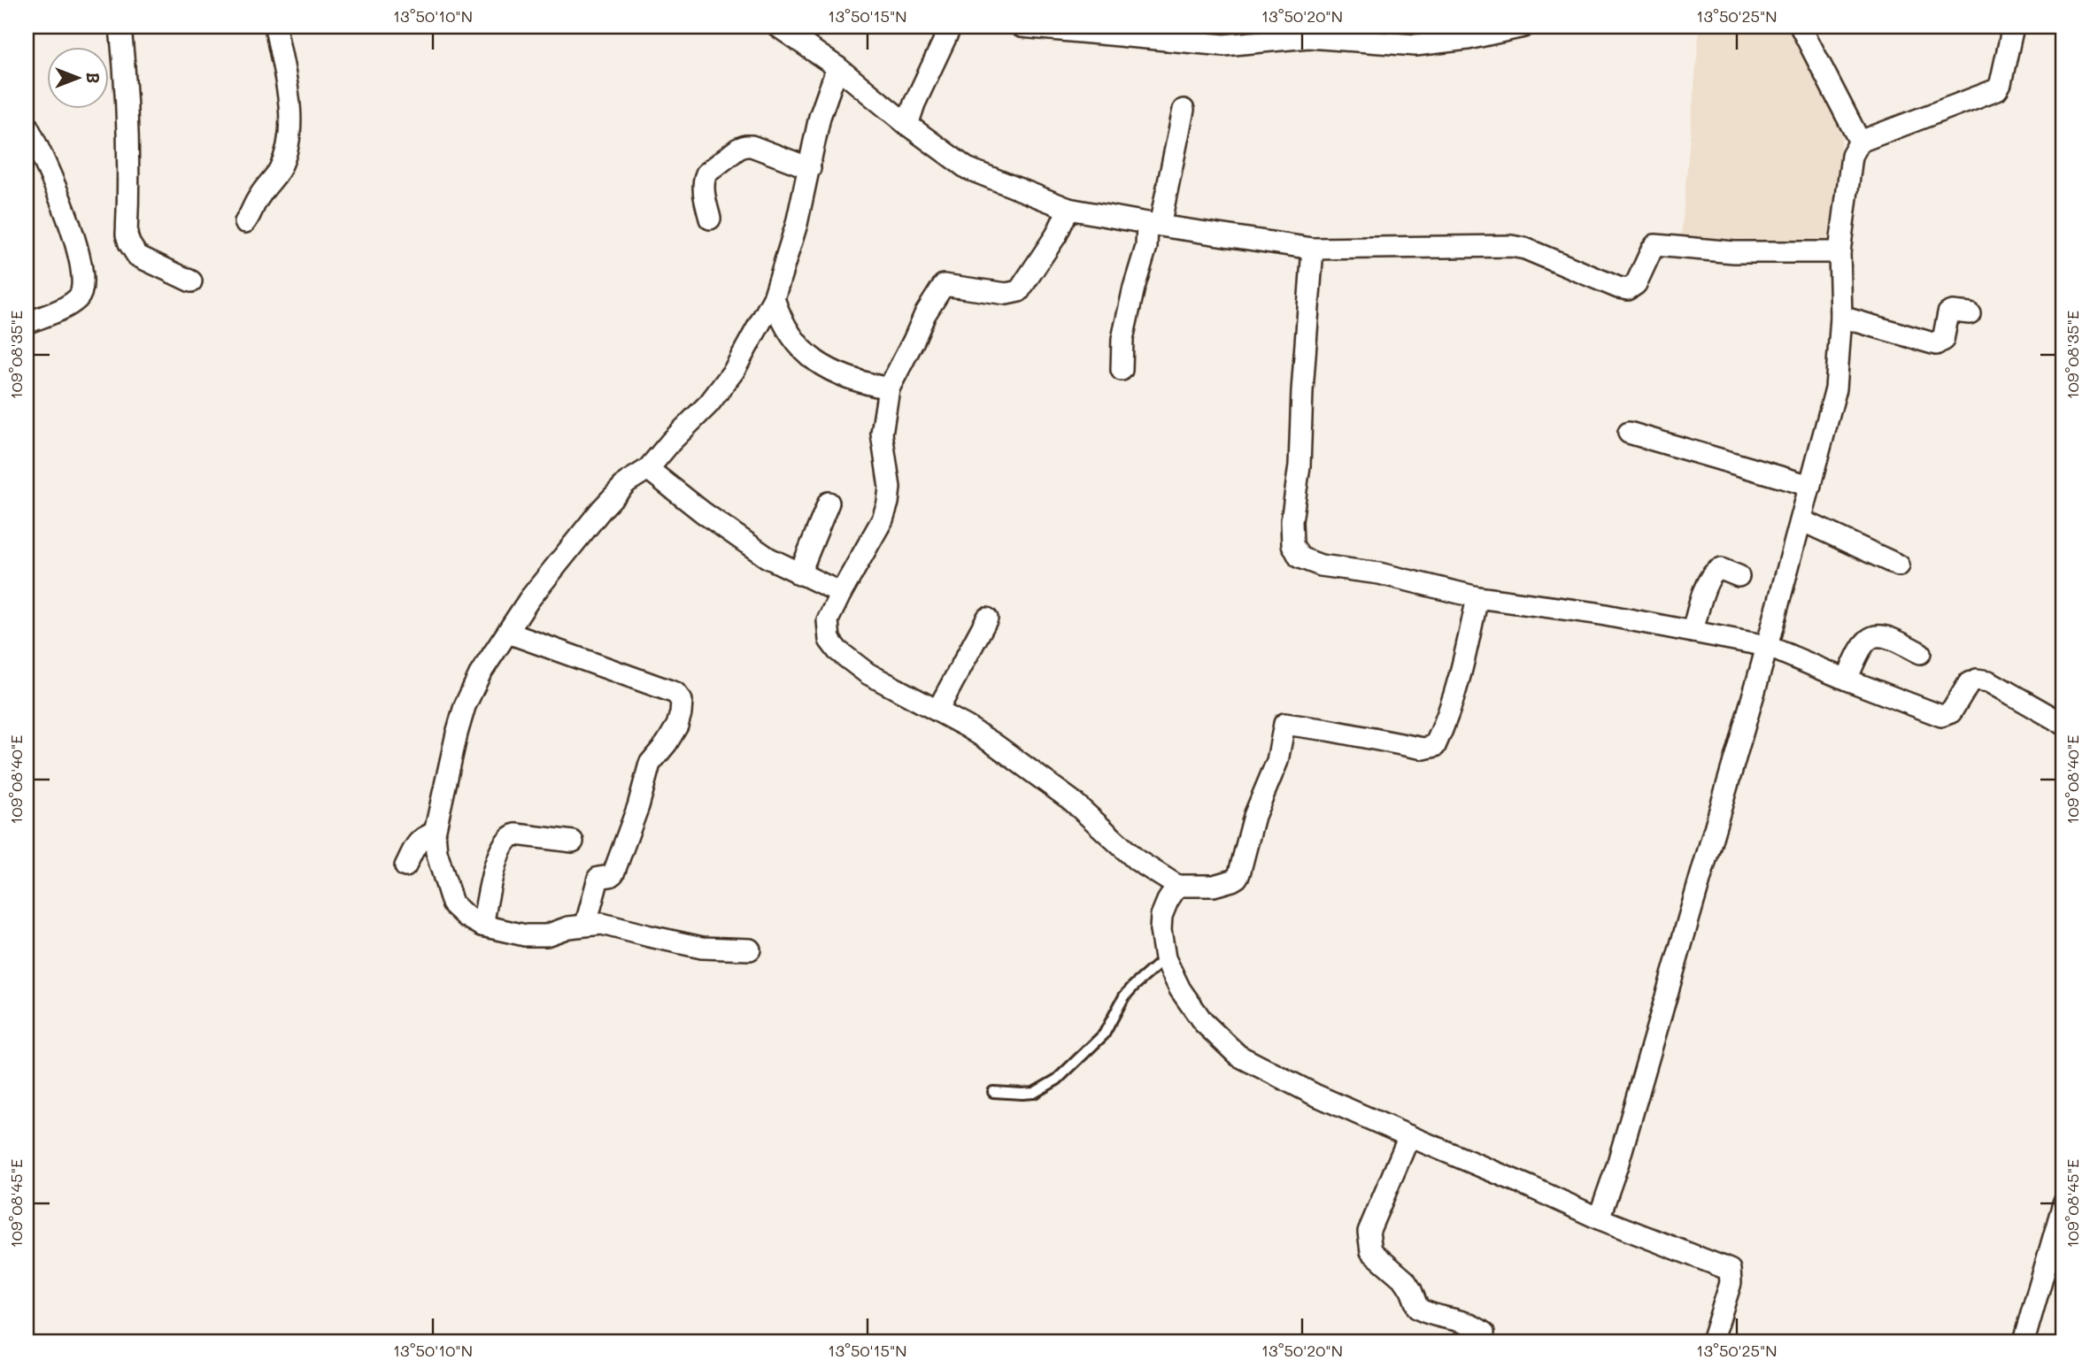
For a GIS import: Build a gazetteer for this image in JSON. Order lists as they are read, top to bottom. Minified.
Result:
{"north":"right","coordinates":["13°50'10\"N","13°50'15\"N","13°50'20\"N","13°50'25\"N","109°08'35\"E","109°08'40\"E","109°08'45\"E"]}
